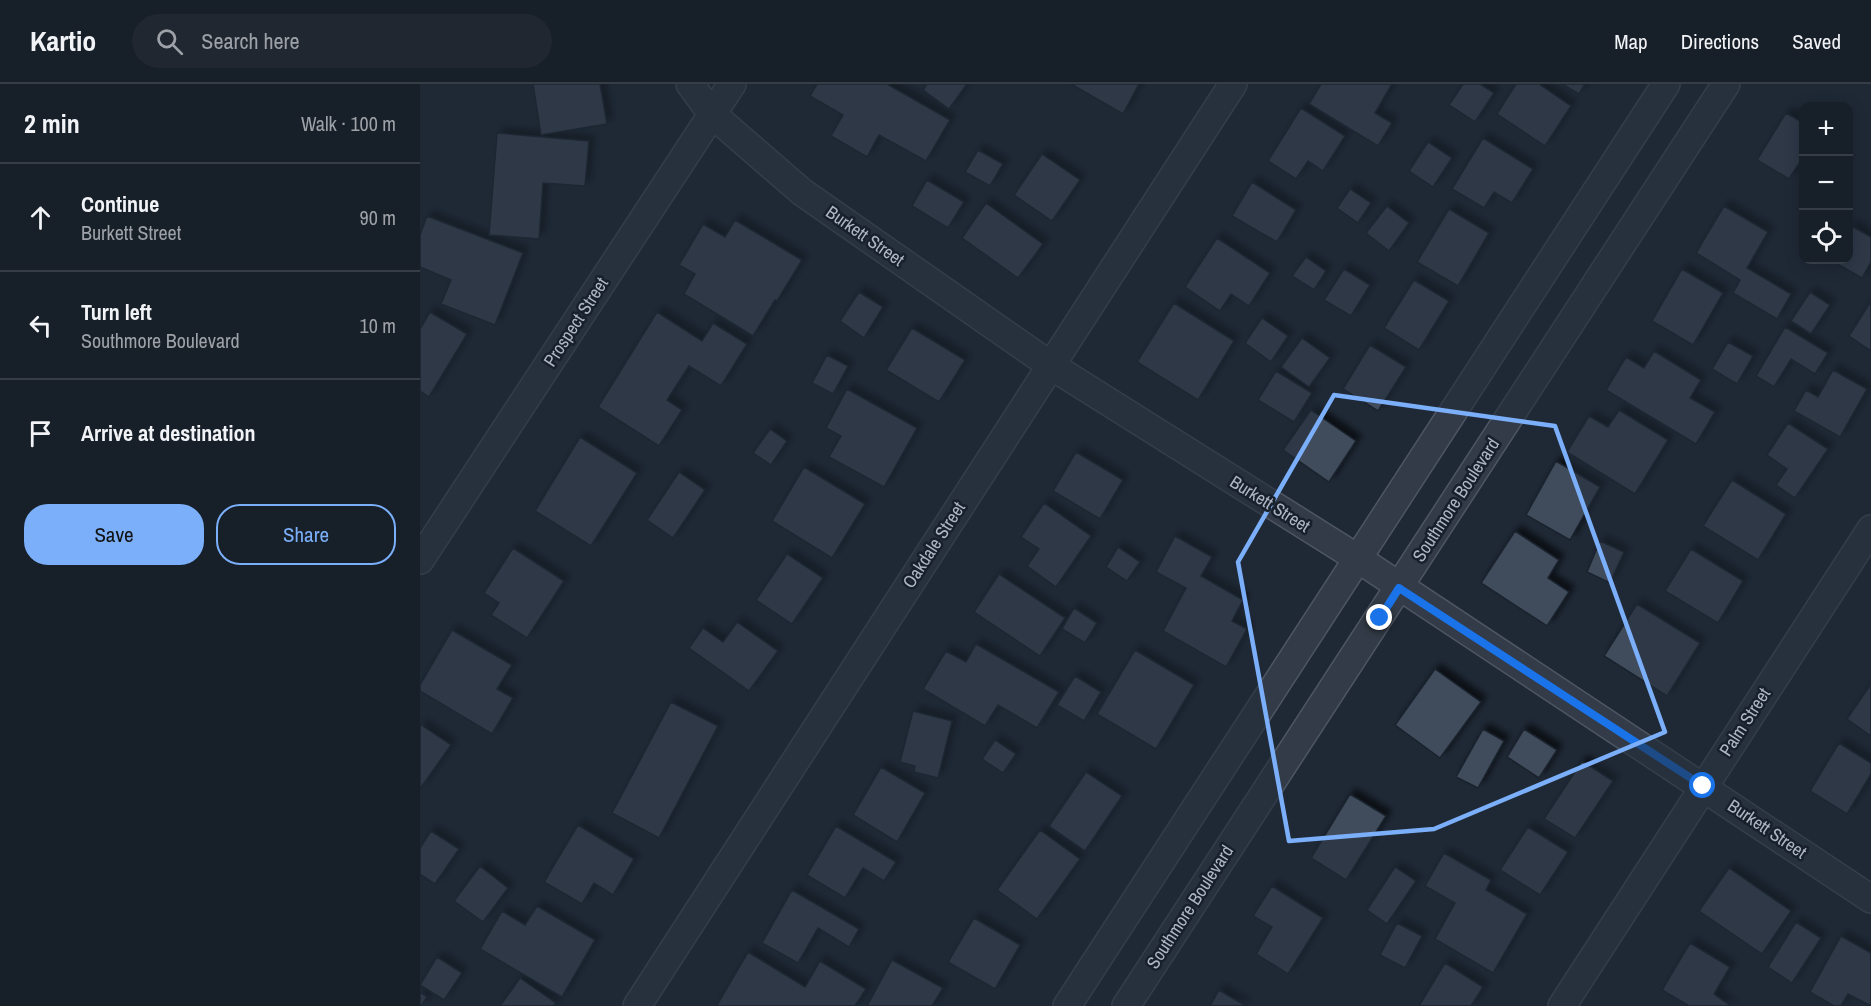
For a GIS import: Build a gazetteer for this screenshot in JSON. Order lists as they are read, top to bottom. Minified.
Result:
{"streets":{"street":["Burkett Street","Prospect Street","Southmore Boulevard","Oakdale Street","Palm Street"]},"crossings":[["Burkett Street","Prospect Street"],["Burkett Street","Southmore Boulevard"],["Burkett Street","Oakdale Street"],["Burkett Street","Palm Street"]],"page":{"header":"Kartio","search":"Search here","nav":["Map","Directions","Saved"],"heading":["2 min","Walk · 100 m"],"map_buttons":["+","−"],"list":[["Continue","Burkett Street","90 m"],["Turn left","Southmore Boulevard","10 m"],"Arrive at destination"],"buttons":["Save","Share"]}}
